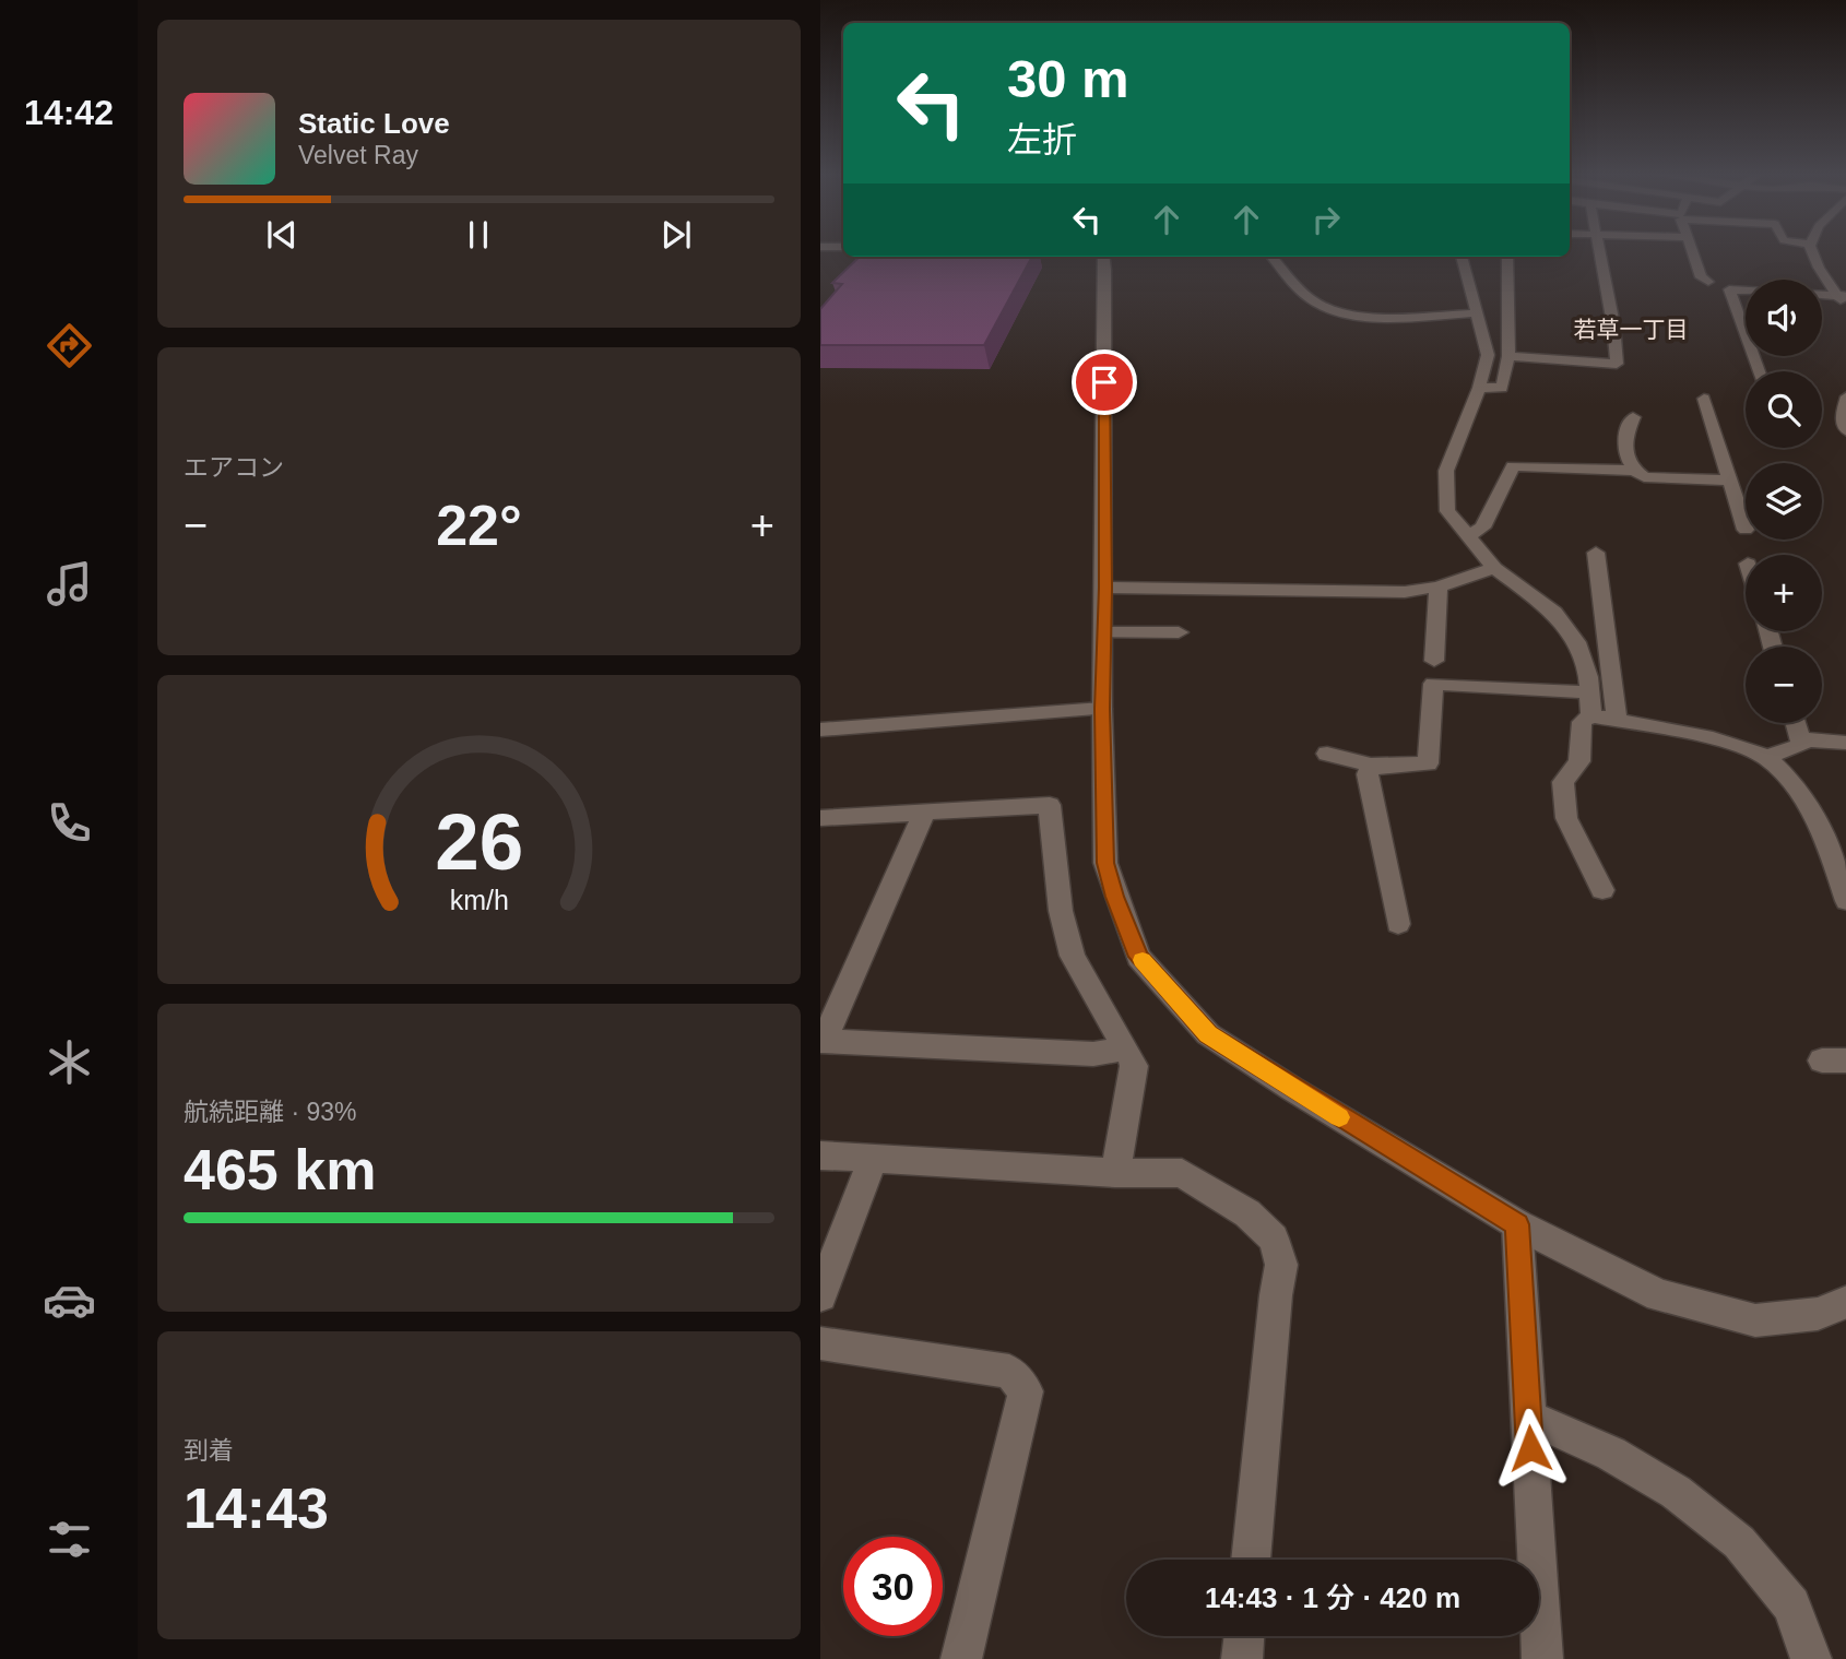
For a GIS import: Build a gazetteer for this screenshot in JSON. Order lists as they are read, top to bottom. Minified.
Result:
{"districts":["若草一丁目"],"page":{"tabs":"14:42","turn":["30 m","左折"],"song":["Static Love","Velvet Ray"],"map_buttons":["+","−"],"tile":["エアコン",["航続距離 · 93%","465 km"],["到着","14:43"]],"heat":["−","22°","+"],"limit":"30","trip":"14:43 · 1 分 · 420 m","gauge":["26","km/h"]}}
